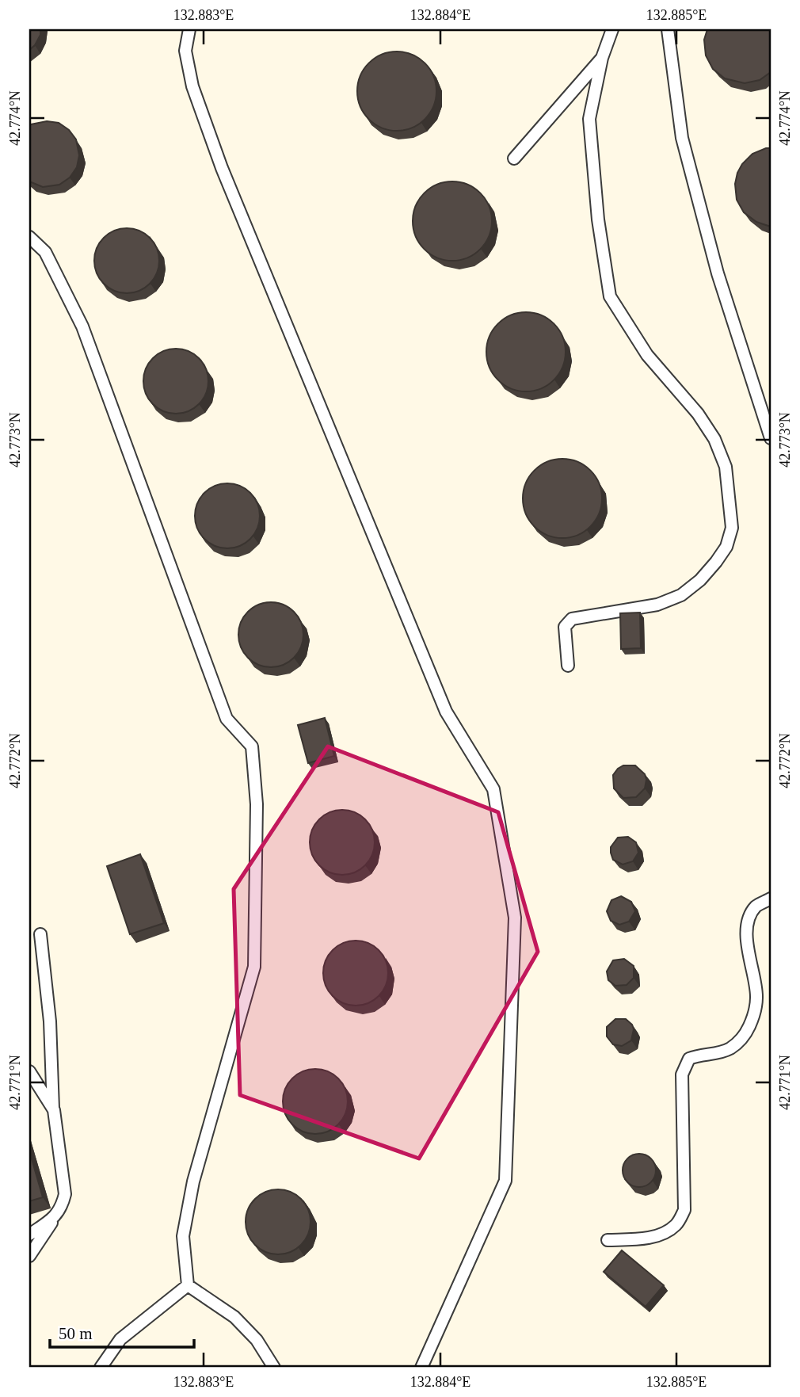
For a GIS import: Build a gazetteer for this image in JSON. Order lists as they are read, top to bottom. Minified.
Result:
{"scale_bar":"50 m","coordinates":["132.883°E","132.884°E","132.885°E","42.774°N","42.773°N","42.772°N","42.771°N"]}
